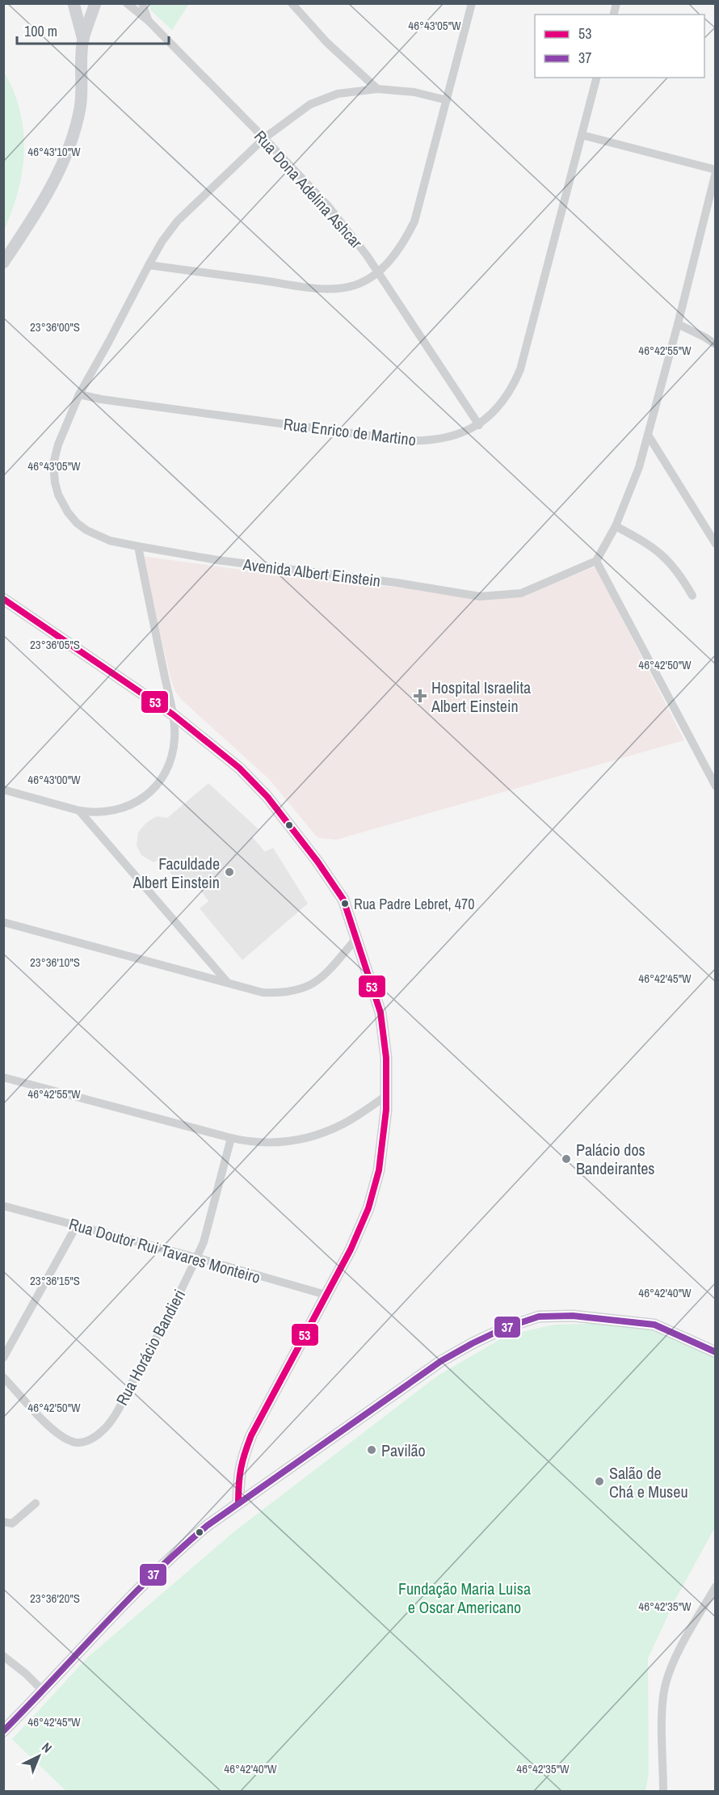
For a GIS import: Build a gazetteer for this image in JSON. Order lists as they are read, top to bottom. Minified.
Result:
{"streets":{"street":["Rua Dona Adelina Ashcar","Rua Enrico de Martino","Avenida Albert Einstein","Rua Doutor Rui Tavares Monteiro","Rua Horácio Bandieri"]},"crossings":[["Rua Dona Adelina Ashcar","Rua Enrico de Martino"],["Rua Dona Adelina Ashcar","Avenida Albert Einstein"],["Rua Enrico de Martino","Avenida Albert Einstein"],["Rua Doutor Rui Tavares Monteiro","Rua Horácio Bandieri"]],"parks":["Fundação Maria Luisa e Oscar Americano"],"places":{"health":["Hospital Israelita Albert Einstein"],"other":["Faculdade Albert Einstein","Rua Padre Lebret, 470","Palácio dos Bandeirantes","Pavilão","Salão de Chá e Museu"]},"lines":["transit line 53","transit line 37"],"legend":["53","37"],"scale_bar":"100 m","north":"top right","coordinates":["46°43'05\"W","46°43'10\"W","23°36'00\"S","46°42'55\"W","23°36'05\"S","46°42'50\"W","46°43'00\"W","23°36'10\"S","46°42'45\"W","23°36'15\"S","46°42'40\"W","23°36'20\"S","46°42'35\"W"]}
